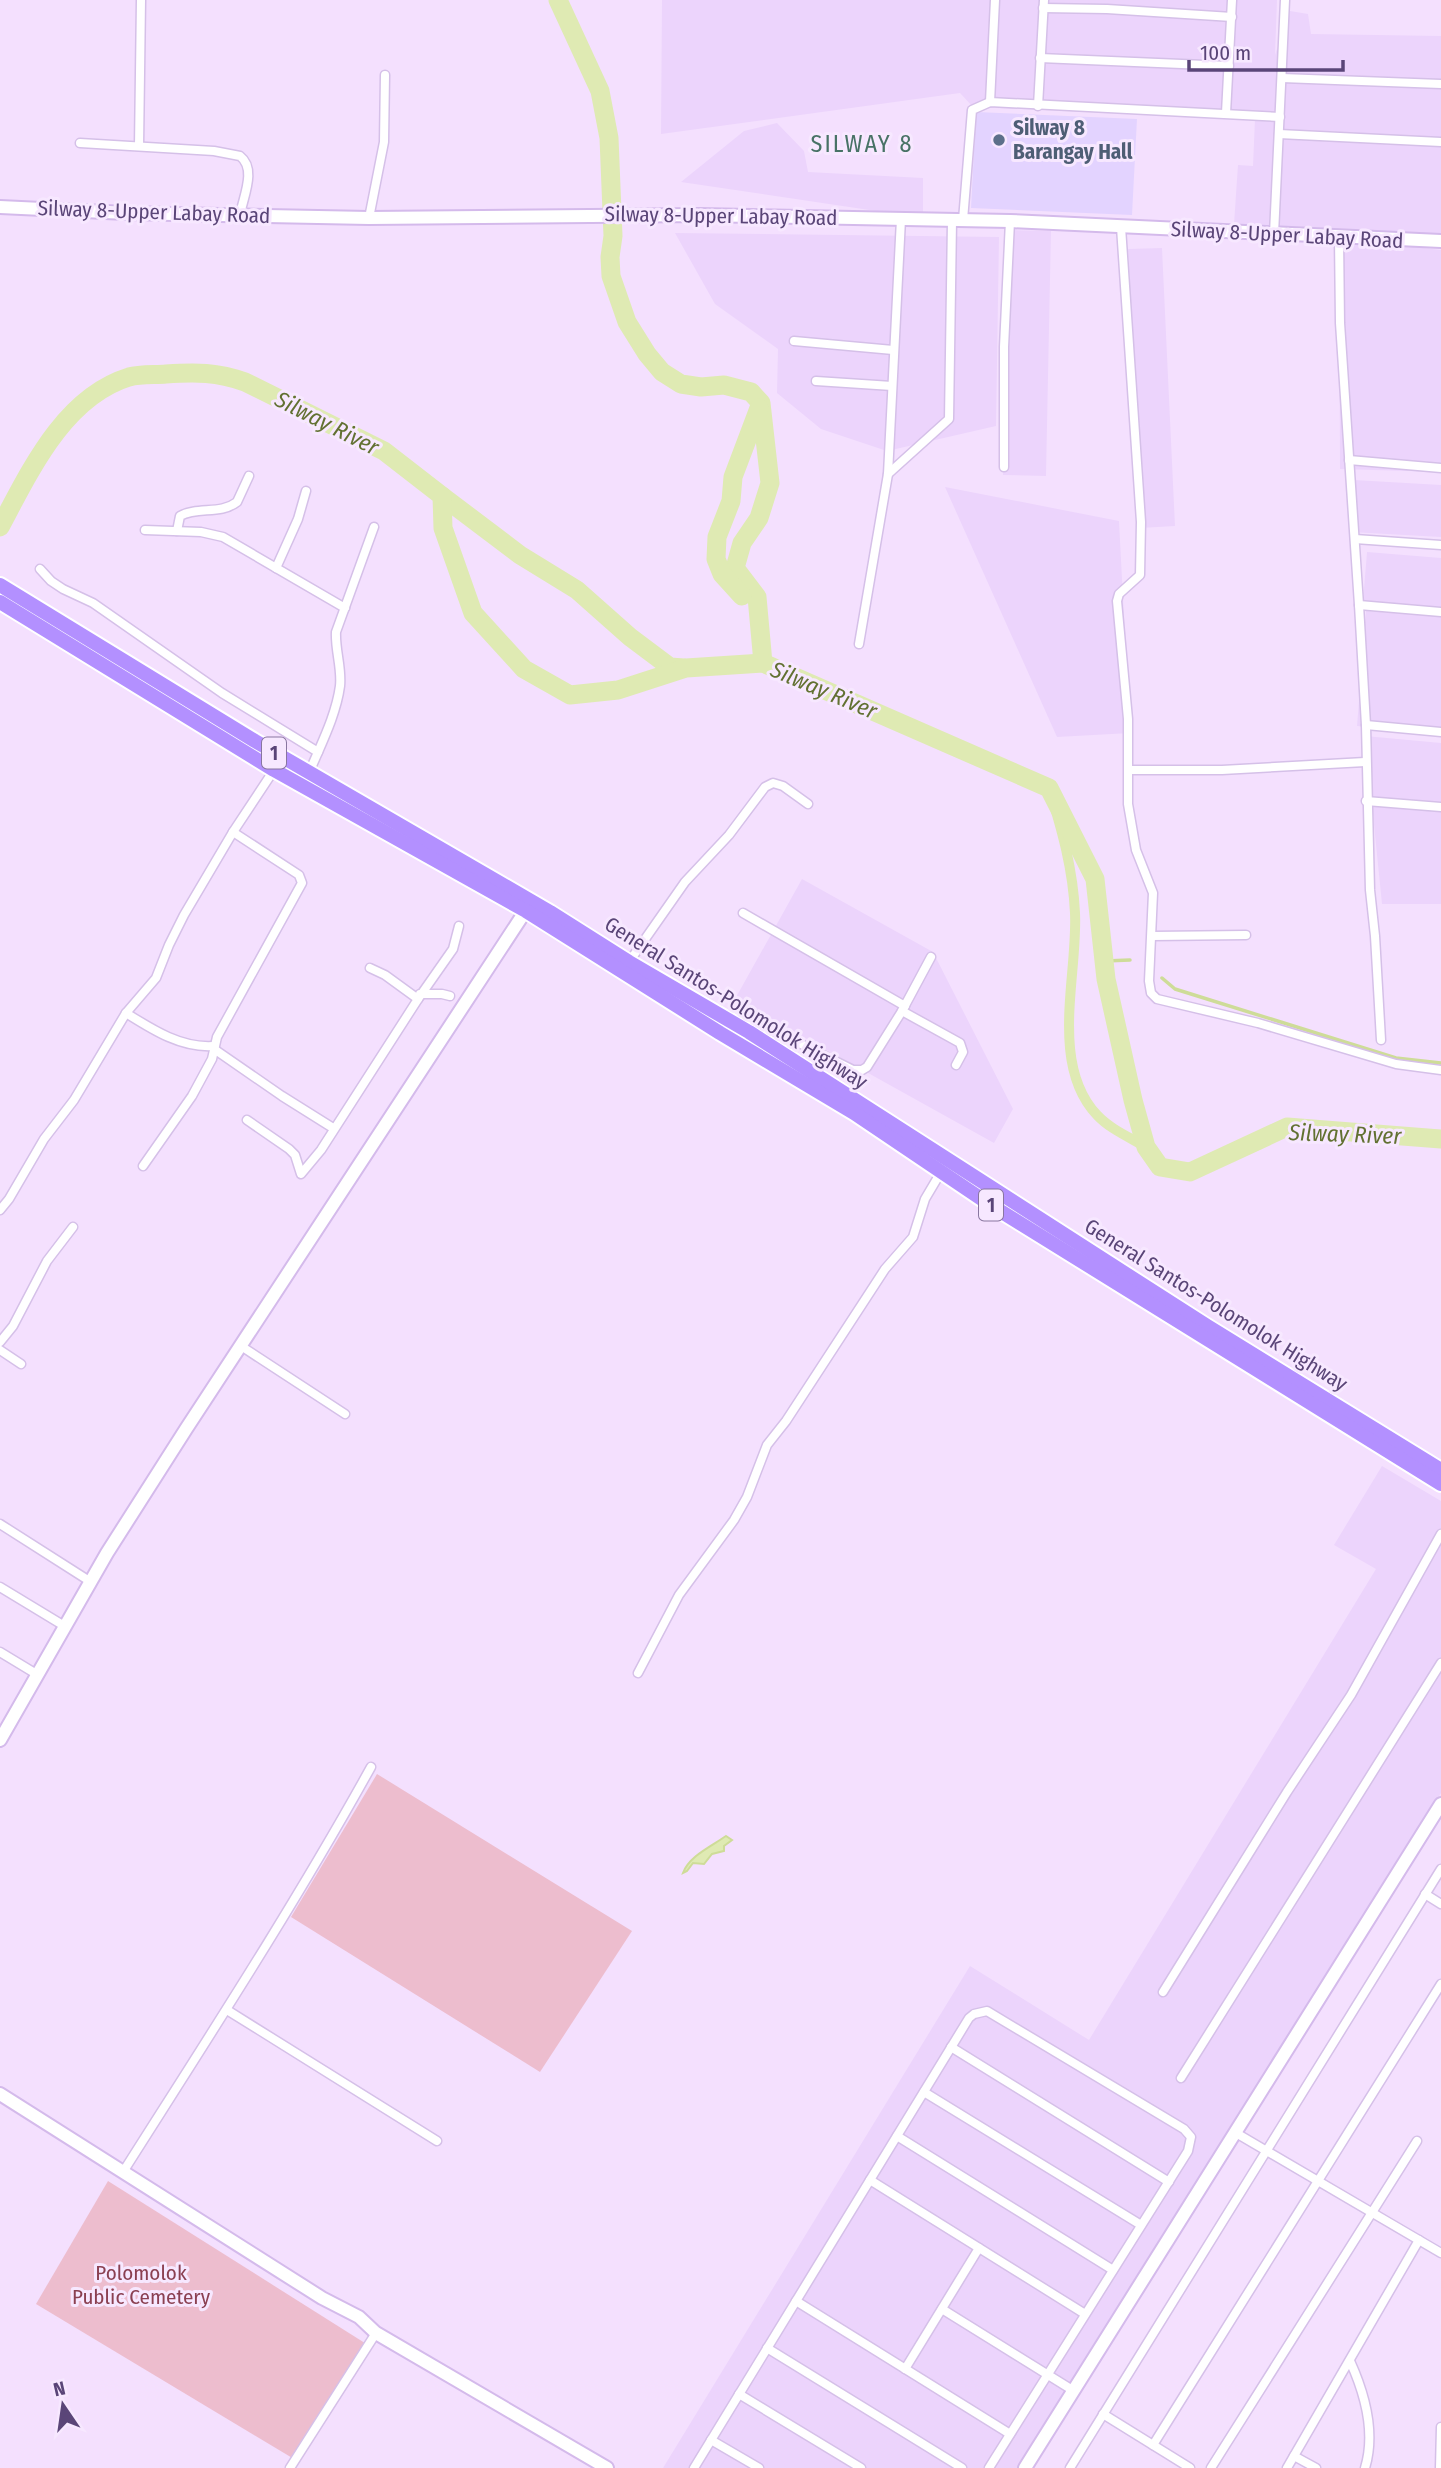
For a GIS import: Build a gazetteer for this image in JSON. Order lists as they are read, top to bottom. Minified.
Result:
{"streets":{"highway":["1","General Santos-Polomolok Highway"],"street":["Silway 8-Upper Labay Road"]},"crossings":[["1","General Santos-Polomolok Highway"]],"districts":["SILWAY 8"],"water":["Silway River"],"parks":["Polomolok Public Cemetery"],"places":["Silway 8 Barangay Hall"],"scale_bar":"100 m","north":"top"}
